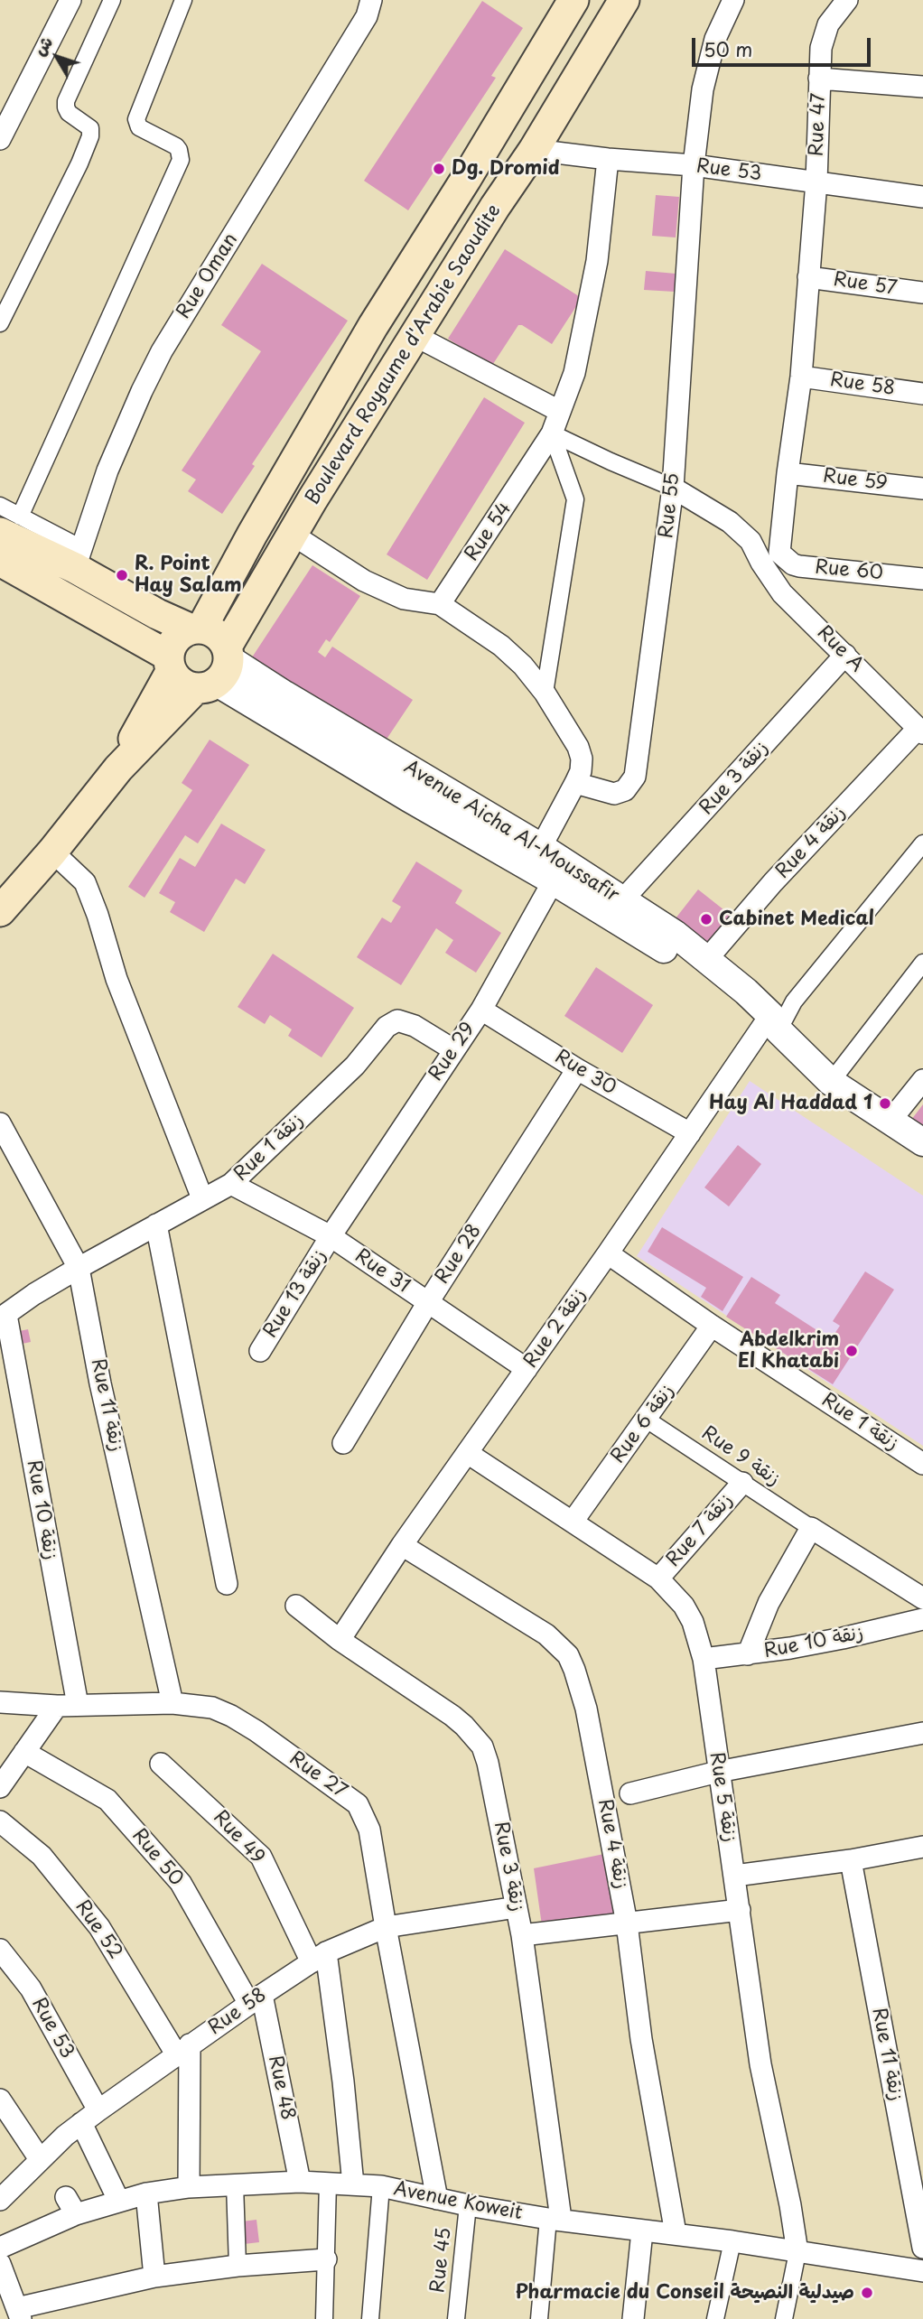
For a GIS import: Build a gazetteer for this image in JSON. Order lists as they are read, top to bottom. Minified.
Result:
{"streets":{"main road":["Boulevard Royaume d'Arabie Saoudite"],"street":["Rue 47","Rue 53","Rue Oman","Rue 57","Rue 58","Rue 59","Rue 55","Rue 54","Rue 60","Rue A","Rue 3 زنقة","Avenue Aicha Al-Moussafir","Rue 4 زنقة","Rue 29","Rue 30","Rue 1 زنقة","Rue 28","Rue 31","Rue 13 زنقة","Rue 2 زنقة","Rue 11 زنقة","Rue 6 زنقة","Rue 9 زنقة","Rue 10 زنقة","Rue 7 زنقة","Rue 27","Rue 5 زنقة","Rue 49","Rue 50","Rue 52","Rue 48","Avenue Koweit","Rue 45"]},"crossings":[["Rue 47","Rue 53"],["Rue 47","Rue 57"],["Rue 47","Rue 58"],["Rue 47","Rue 59"],["Rue 47","Rue 60"],["Rue 47","Rue A"],["Rue 53","Boulevard Royaume d'Arabie Saoudite"],["Rue 53","Rue 58"],["Rue 53","Rue 55"],["Rue 53","Rue 54"],["Boulevard Royaume d'Arabie Saoudite","Avenue Aicha Al-Moussafir"],["Rue 58","Rue 3 زنقة"],["Rue 58","Rue 27"],["Rue 58","Rue 49"],["Rue 58","Rue 50"],["Rue 58","Rue 52"],["Rue 58","Rue 48"],["Rue 55","Rue A"],["Rue 60","Rue A"],["Rue A","Rue 3 زنقة"],["Rue A","Rue 4 زنقة"],["Rue 3 زنقة","Avenue Aicha Al-Moussafir"],["Rue 3 زنقة","Rue 2 زنقة"],["Rue 3 زنقة","Avenue Koweit"],["Avenue Aicha Al-Moussafir","Rue 4 زنقة"],["Avenue Aicha Al-Moussafir","Rue 29"],["Avenue Aicha Al-Moussafir","Rue 2 زنقة"],["Rue 4 زنقة","Rue 2 زنقة"],["Rue 4 زنقة","Avenue Koweit"],["Rue 29","Rue 30"],["Rue 29","Rue 1 زنقة"],["Rue 29","Rue 31"],["Rue 29","Rue 13 زنقة"],["Rue 30","Rue 28"],["Rue 30","Rue 2 زنقة"],["Rue 1 زنقة","Rue 31"],["Rue 1 زنقة","Rue 2 زنقة"],["Rue 1 زنقة","Rue 11 زنقة"],["Rue 1 زنقة","Rue 6 زنقة"],["Rue 1 زنقة","Rue 10 زنقة"],["Rue 28","Rue 31"],["Rue 31","Rue 13 زنقة"],["Rue 31","Rue 2 زنقة"],["Rue 2 زنقة","Rue 5 زنقة"],["Rue 11 زنقة","Rue 27"],["Rue 6 زنقة","Rue 9 زنقة"],["Rue 6 زنقة","Rue 5 زنقة"],["Rue 9 زنقة","Rue 7 زنقة"],["Rue 10 زنقة","Rue 27"],["Rue 10 زنقة","Rue 5 زنقة"],["Rue 7 زنقة","Rue 5 زنقة"],["Rue 27","Avenue Koweit"],["Rue 5 زنقة","Avenue Koweit"],["Rue 49","Avenue Koweit"],["Rue 50","Rue 48"],["Rue 48","Avenue Koweit"],["Avenue Koweit","Rue 45"]],"places":["Dg. Dromid","R. Point Hay Salam","Cabinet Medical","Hay Al Haddad 1","Abdelkrim El Khatabi","Pharmacie du Conseil صيدلية النصيحة"],"scale_bar":"50 m","north":"top left"}
